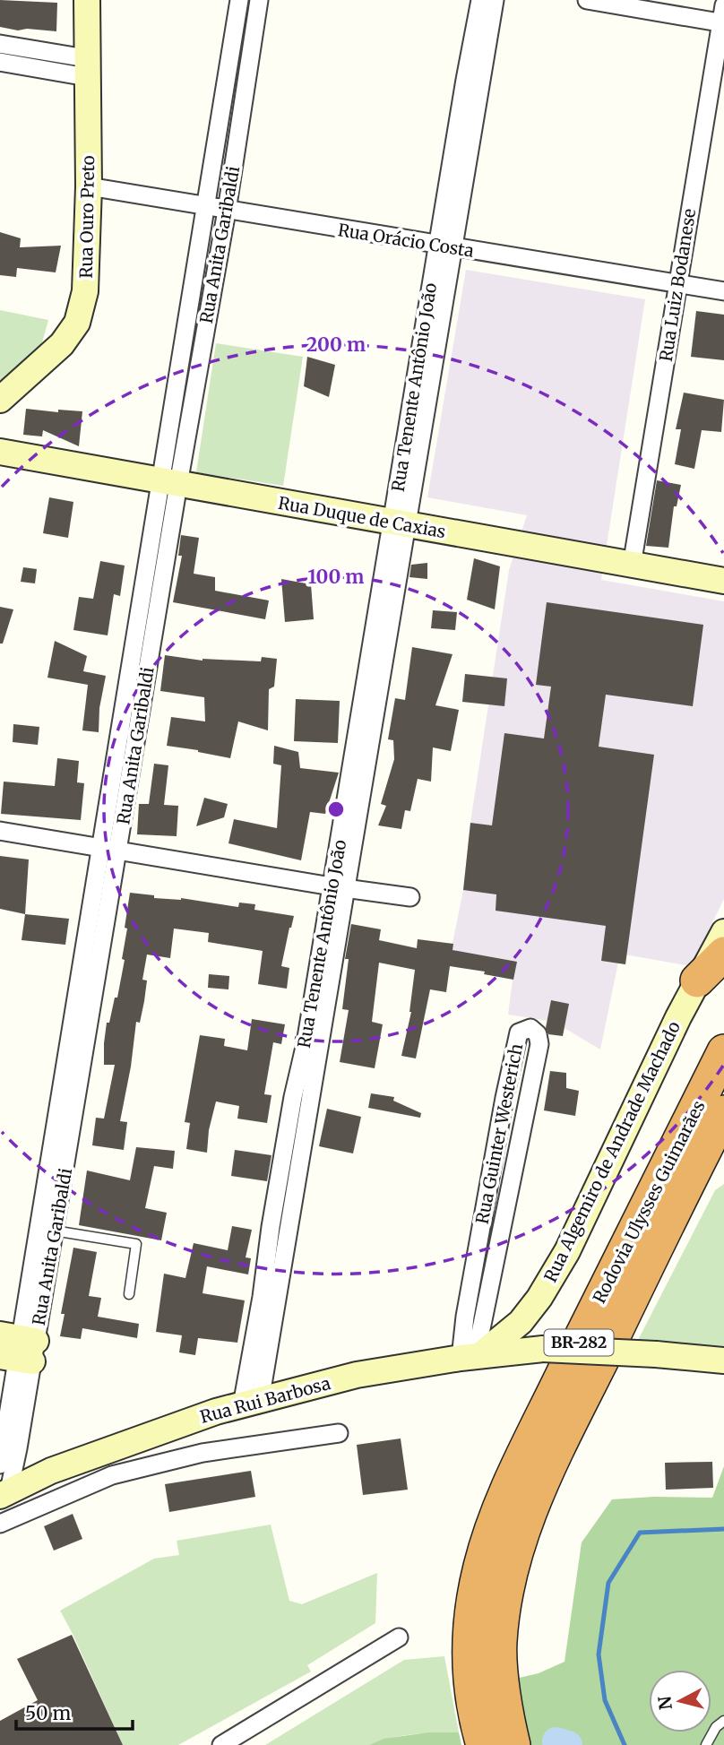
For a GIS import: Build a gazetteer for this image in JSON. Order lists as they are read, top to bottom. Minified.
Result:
{"streets":{"highway":["Rodovia Ulysses Guimarães","BR-282"],"street":["Rua Ouro Preto","Rua Orácio Costa","Rua Anita Garibaldi","Rua Luiz Bodanese","Rua Tenente Antônio João","Rua Duque de Caxias","Rua Guinter Westerich","Rua Algemiro de Andrade Machado","Rua Rui Barbosa"]},"crossings":[["Rua Ouro Preto","Rua Orácio Costa"],["Rua Orácio Costa","Rua Anita Garibaldi"],["Rua Orácio Costa","Rua Luiz Bodanese"],["Rua Orácio Costa","Rua Tenente Antônio João"],["Rua Anita Garibaldi","Rua Duque de Caxias"],["Rua Anita Garibaldi","Rua Rui Barbosa"],["Rua Luiz Bodanese","Rua Duque de Caxias"],["Rua Tenente Antônio João","Rua Duque de Caxias"],["Rua Tenente Antônio João","Rua Rui Barbosa"],["Rua Guinter Westerich","Rua Algemiro de Andrade Machado"],["Rua Guinter Westerich","Rua Rui Barbosa"],["Rua Algemiro de Andrade Machado","Rua Rui Barbosa"]],"scale_bar":"50 m","north":"left","rings":["200 m","100 m"]}
